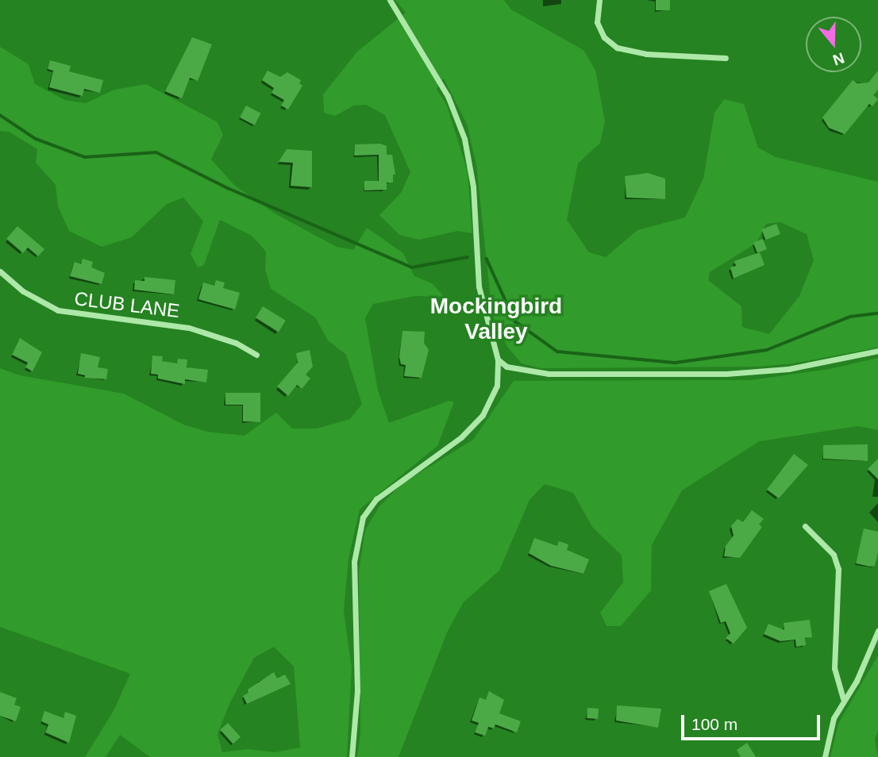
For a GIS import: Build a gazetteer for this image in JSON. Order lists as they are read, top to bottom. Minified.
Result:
{"streets":{"street":["CLUB LANE"]},"districts":["Mockingbird Valley"],"scale_bar":"100 m","north":"bottom"}
